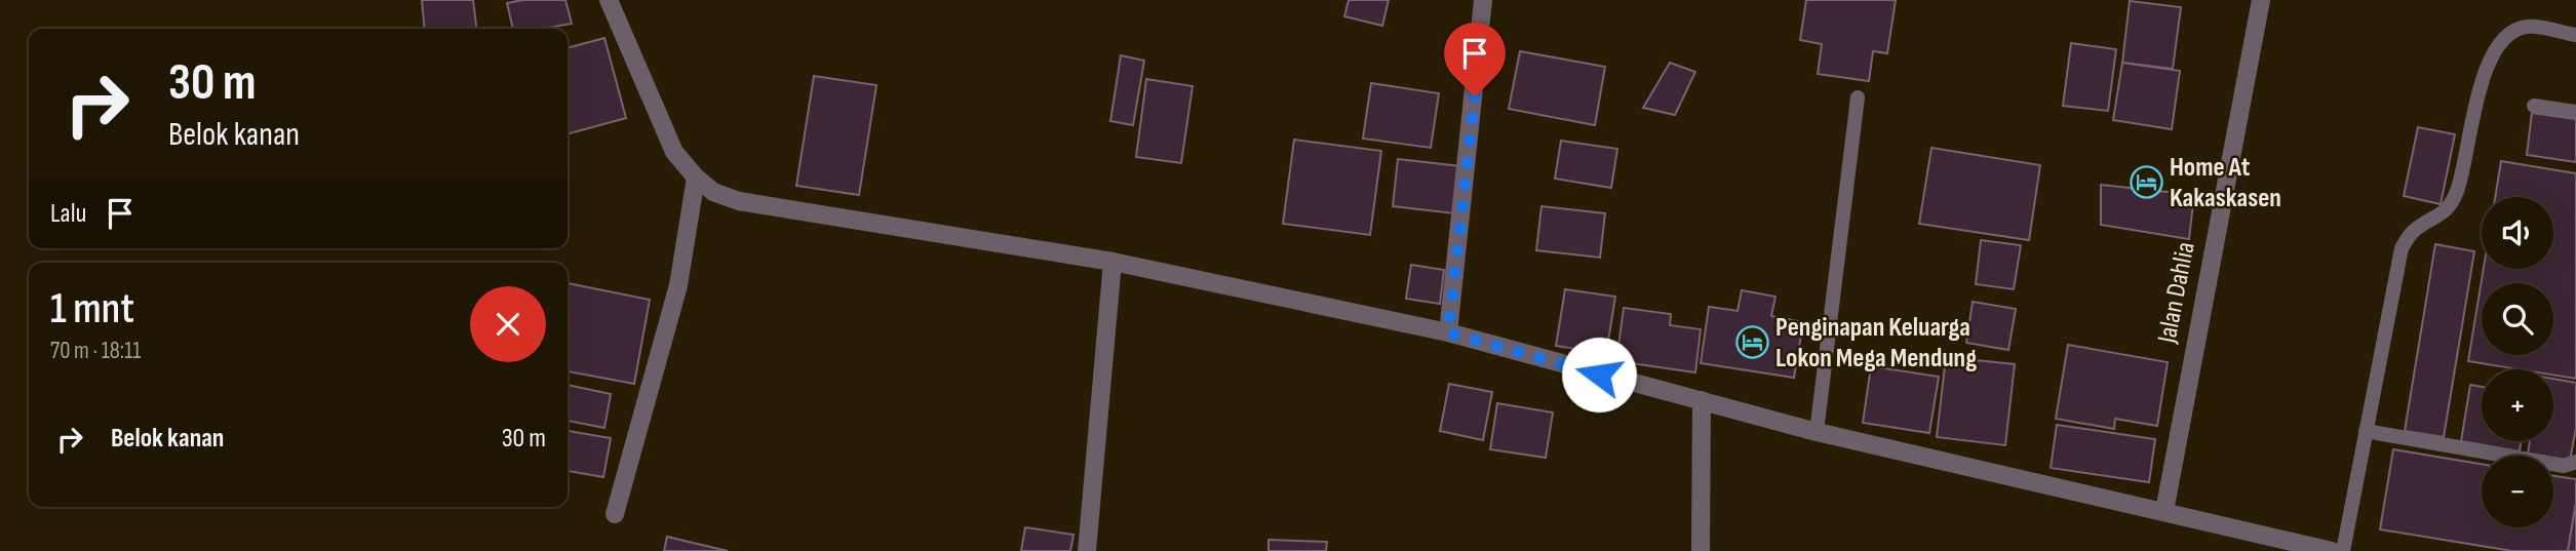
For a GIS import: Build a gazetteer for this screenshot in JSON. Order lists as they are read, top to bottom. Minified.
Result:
{"streets":{"street":["Jalan Dahlia"]},"places":{"hotel":["Home At Kakaskasen","Penginapan Keluarga Lokon Mega Mendung"]},"page":{"turn":["30 m","Belok kanan"],"then":"Lalu","map_buttons":["+","−"],"heading":["1 mnt","70 m · 18:11"],"list":[{"name":"Belok kanan","value":"30 m"}]}}
